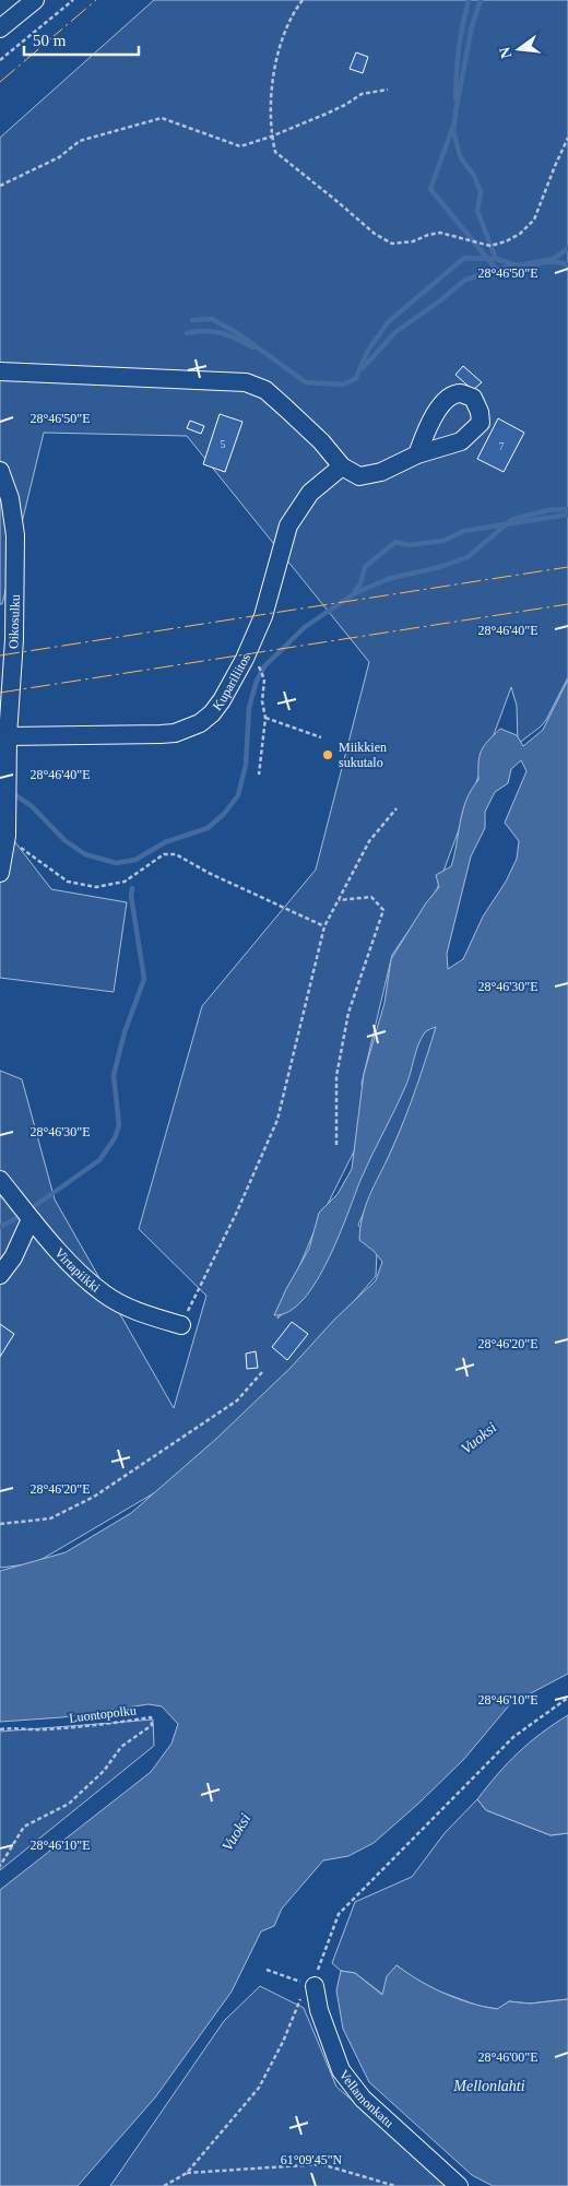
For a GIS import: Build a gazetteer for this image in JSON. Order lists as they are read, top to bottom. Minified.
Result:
{"streets":{"street":["Oikosulku","Kupariliitos","Virtapiikki","Vellamonkatu"],"path":["Luontopolku"]},"crossings":[["Oikosulku","Kupariliitos"]],"water":["Vuoksi","Mellonlahti"],"places":["Miikkien sukutalo"],"house_numbers":["5","7"],"scale_bar":"50 m","north":"left","coordinates":["28°46'50\"E","28°46'40\"E","28°46'30\"E","28°46'20\"E","28°46'10\"E","28°46'00\"E","61°09'45\"N"]}
